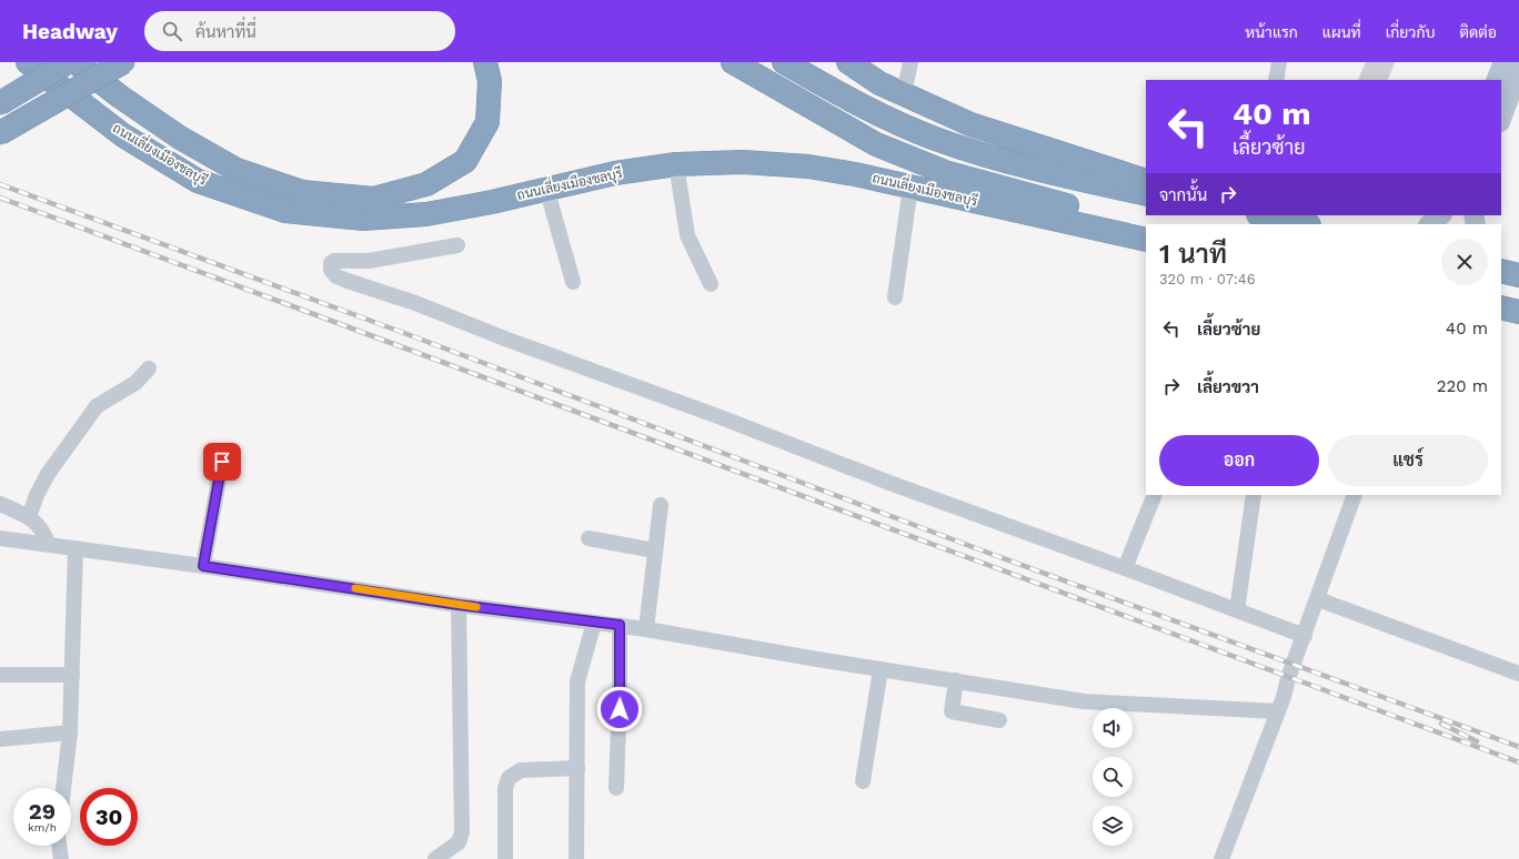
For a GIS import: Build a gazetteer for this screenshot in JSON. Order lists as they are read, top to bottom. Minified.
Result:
{"streets":{"highway":["ถนนเลี่ยงเมืองชลบุรี"]},"page":{"header":"Headway","search":"ค้นหาที่นี่","nav":["หน้าแรก","แผนที่","เกี่ยวกับ","ติดต่อ"],"turn":["40 m","เลี้ยวซ้าย"],"then":"จากนั้น","heading":["1 นาที","320 m · 07:46"],"list":[{"name":"เลี้ยวซ้าย","value":"40 m"},{"name":"เลี้ยวขวา","value":"220 m"}],"buttons":["ออก","แชร์"],"speed":"29 km/h","limit":"30"}}
